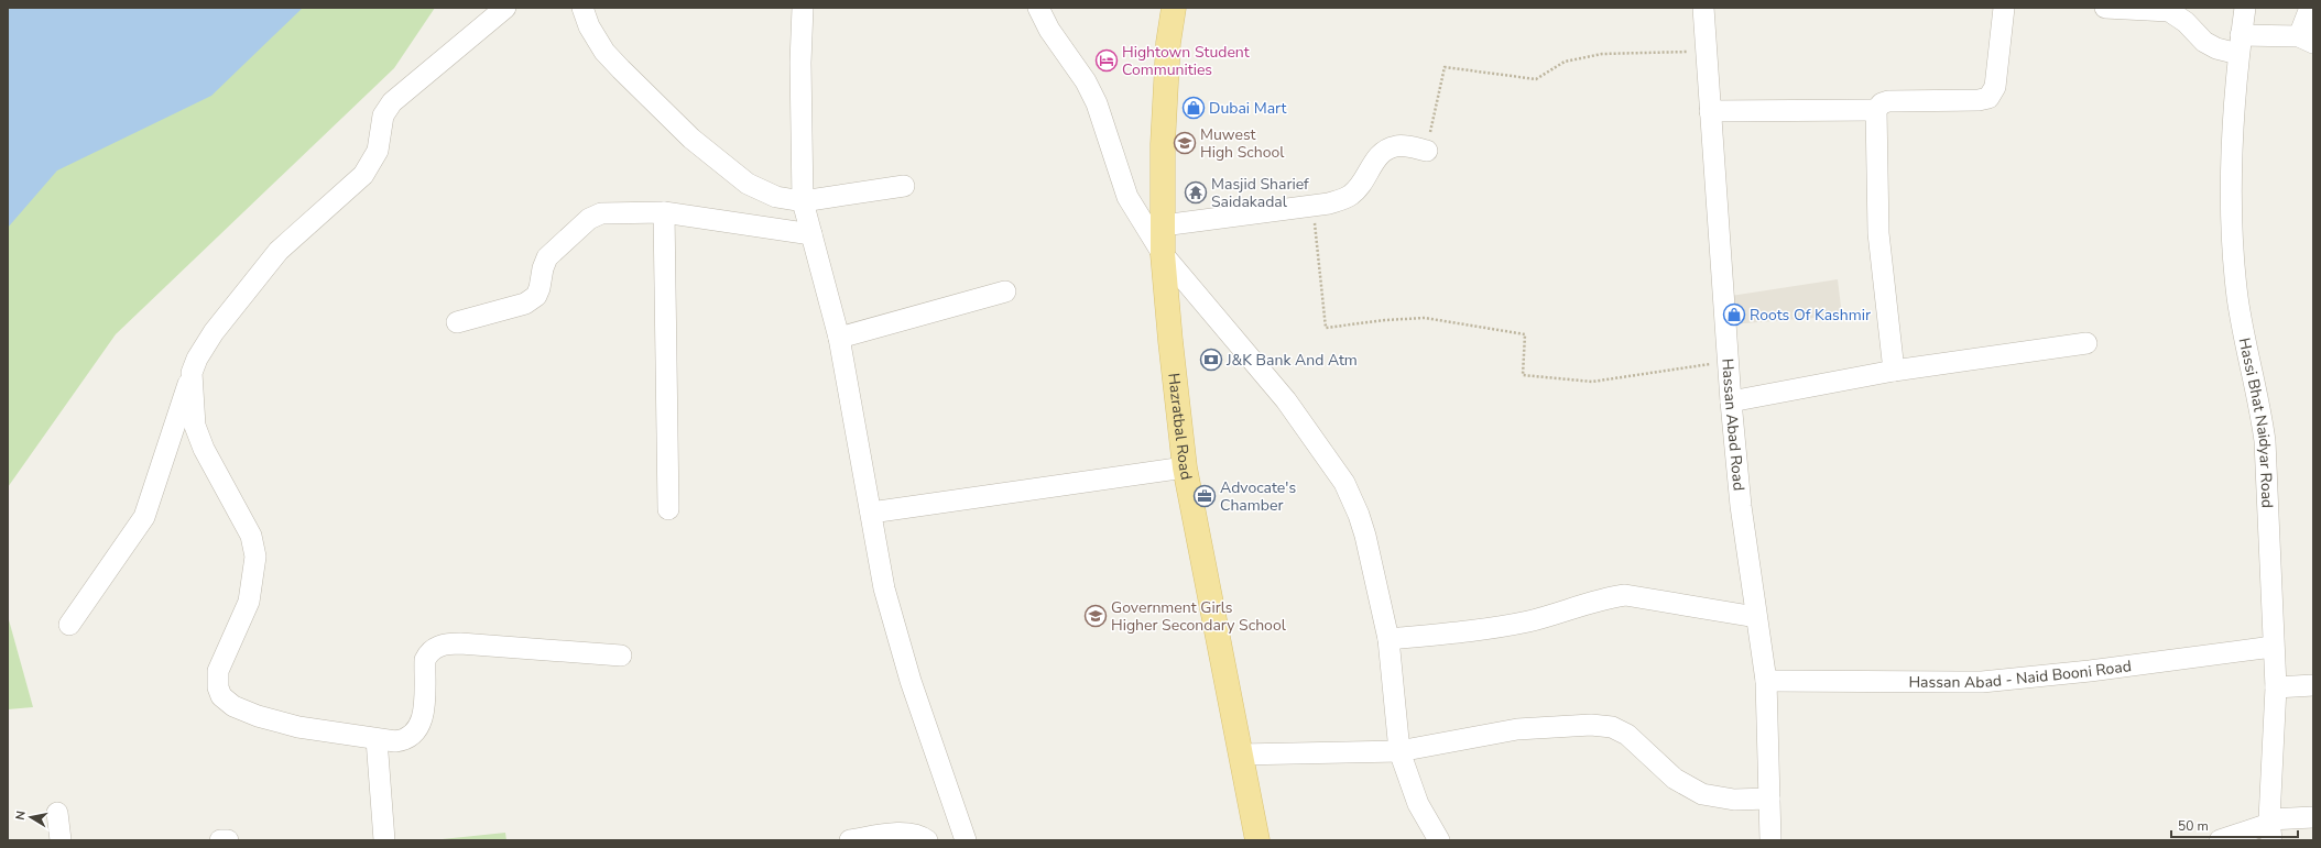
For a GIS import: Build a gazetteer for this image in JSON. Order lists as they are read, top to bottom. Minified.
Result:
{"streets":{"main road":["Hazratbal Road"],"street":["Hassi Bhat Naidyar Road","Hassan Abad Road","Hassan Abad - Naid Booni Road"]},"crossings":[["Hassi Bhat Naidyar Road","Hassan Abad - Naid Booni Road"],["Hassan Abad Road","Hassan Abad - Naid Booni Road"]],"places":{"hotel":["Hightown Student Communities"],"shop":["Dubai Mart","Roots Of Kashmir"],"school or university":["Muwest High School","Government Girls Higher Secondary School"],"temple":["Masjid Sharief Saidakadal"],"bank":["J&K Bank And Atm"],"office":["Advocate's Chamber"]},"scale_bar":"50 m","north":"left"}
